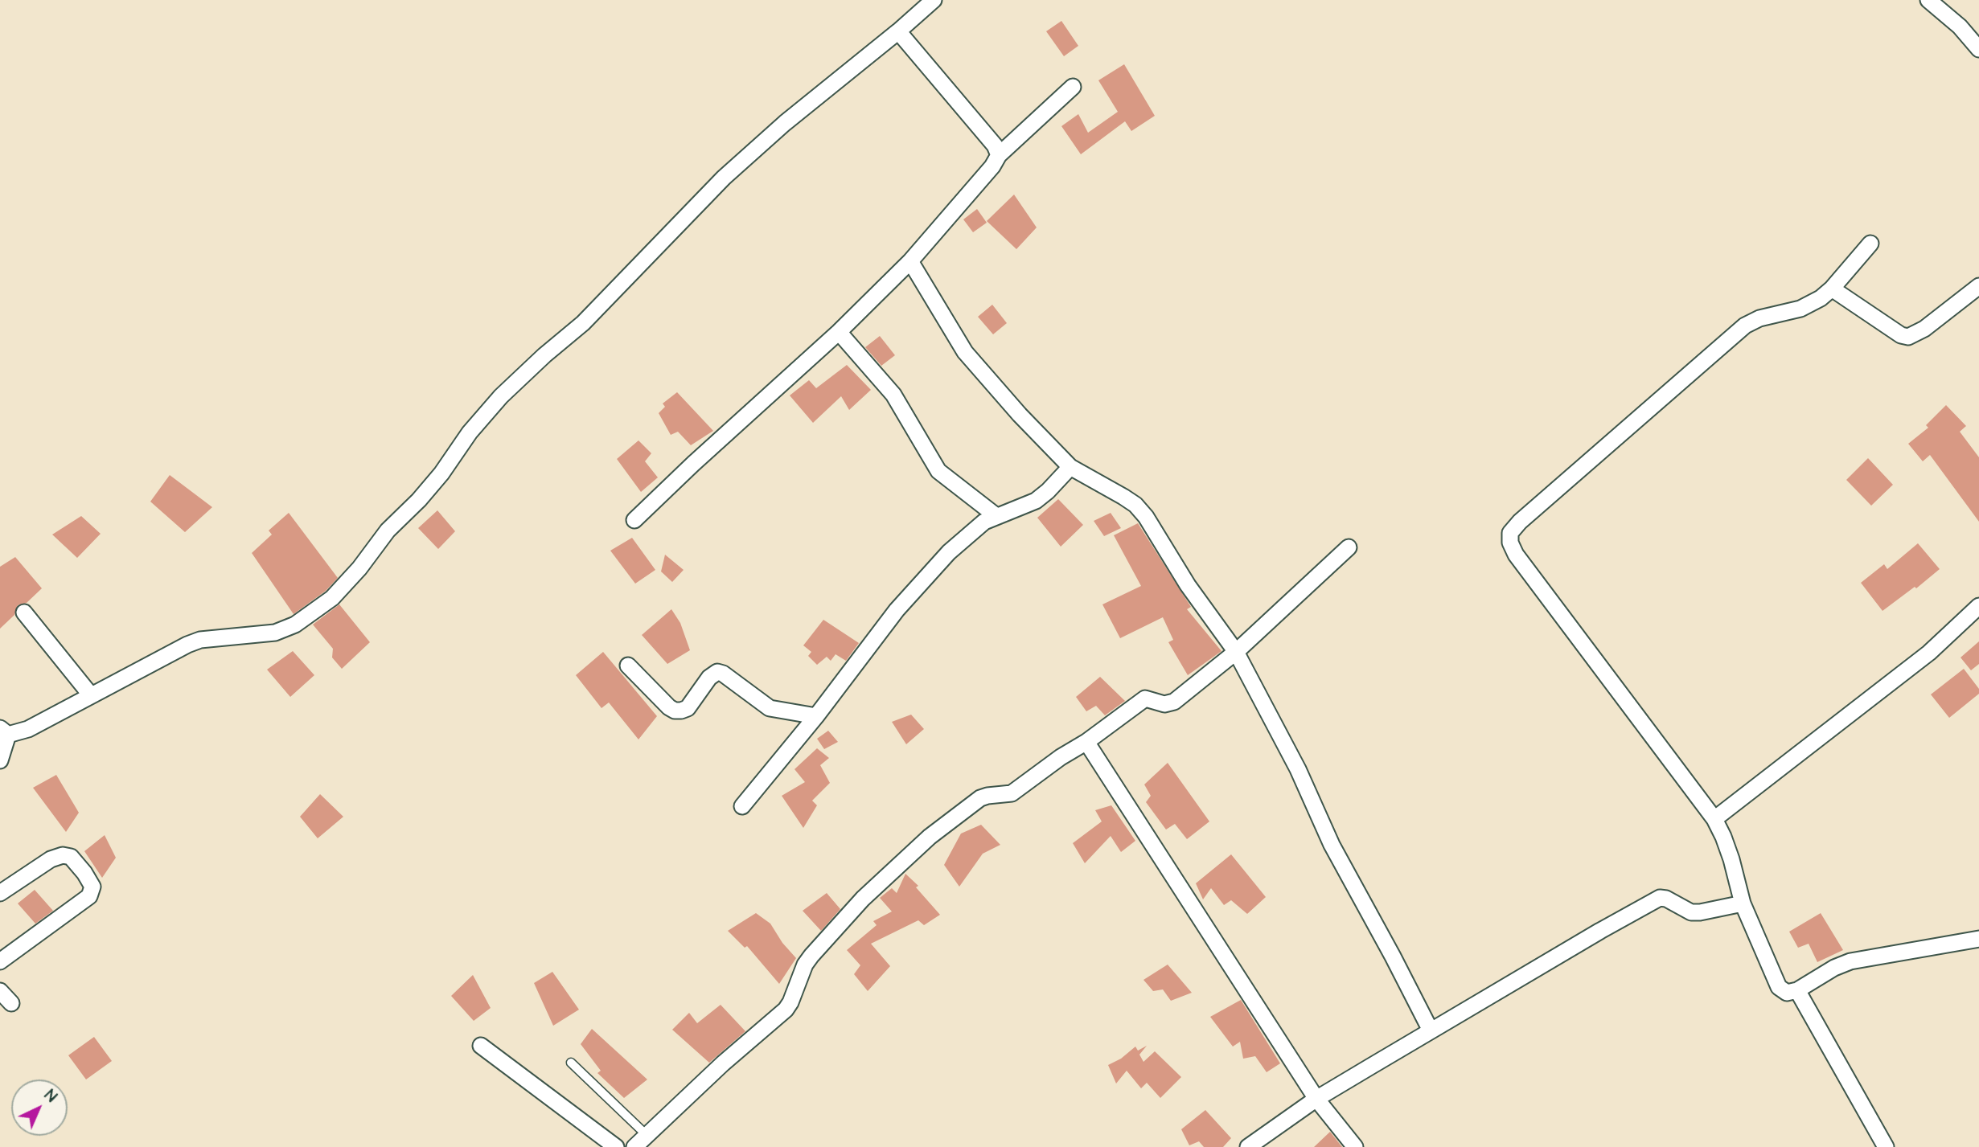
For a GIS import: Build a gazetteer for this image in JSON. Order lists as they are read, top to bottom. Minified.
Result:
{"north":"top right"}
